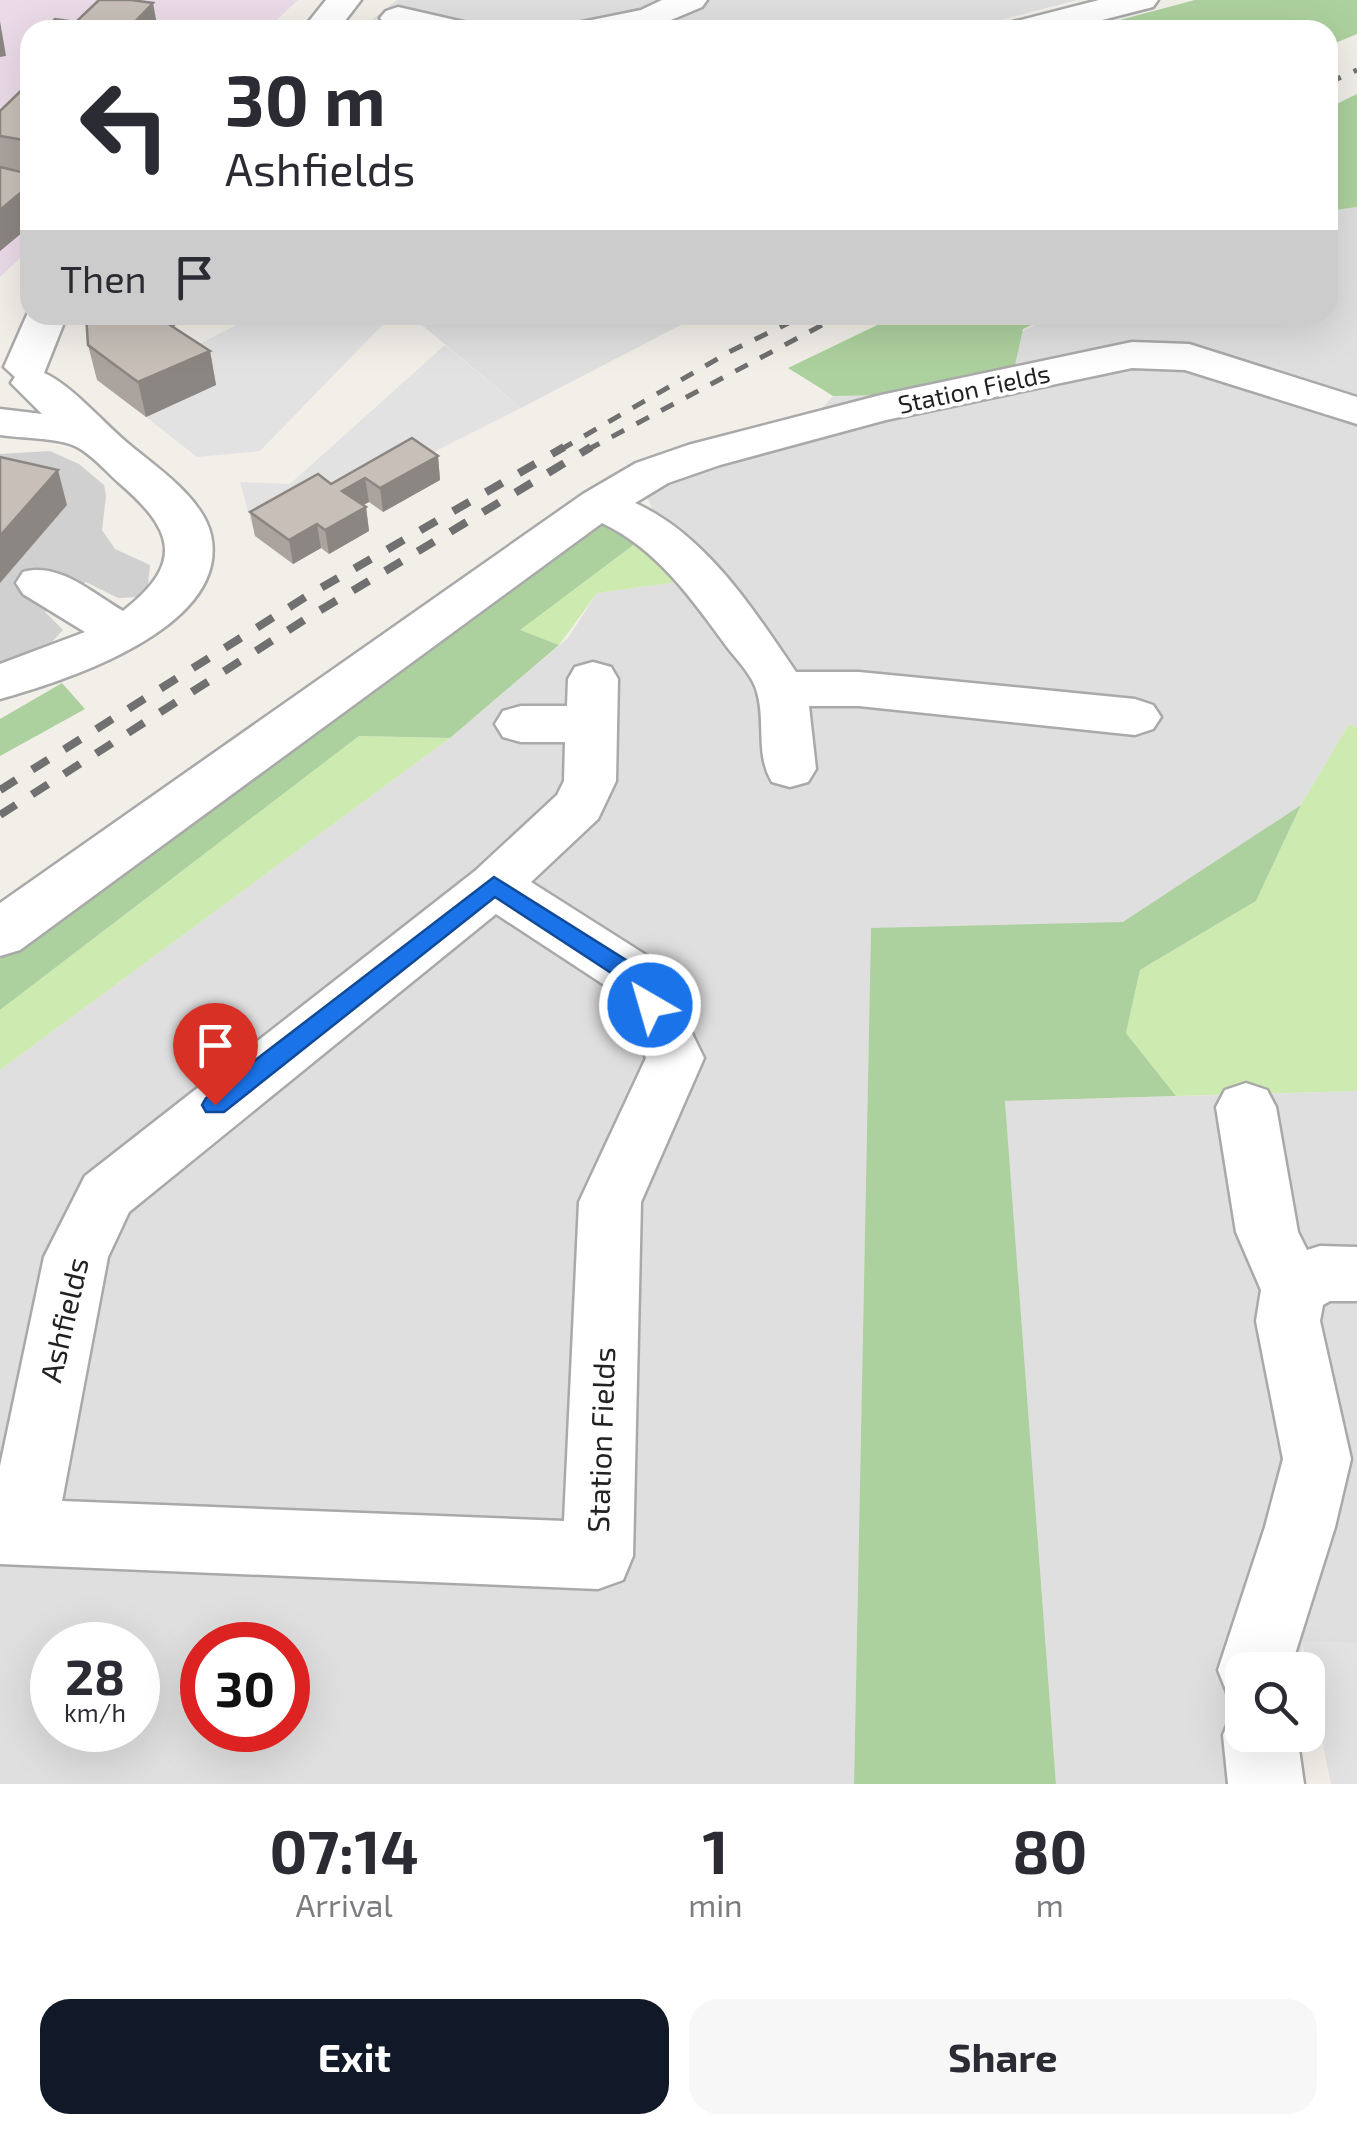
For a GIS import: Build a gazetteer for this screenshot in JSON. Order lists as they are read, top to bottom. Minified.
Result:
{"streets":{"street":["Station Fields","Ashfields"]},"crossings":[["Station Fields","Ashfields"]],"page":{"turn":["30 m","Ashfields"],"then":"Then","speed":"28 km/h","limit":"30","eta":["07:14","Arrival","1","min","80","m"],"buttons":["Exit","Share"]}}
